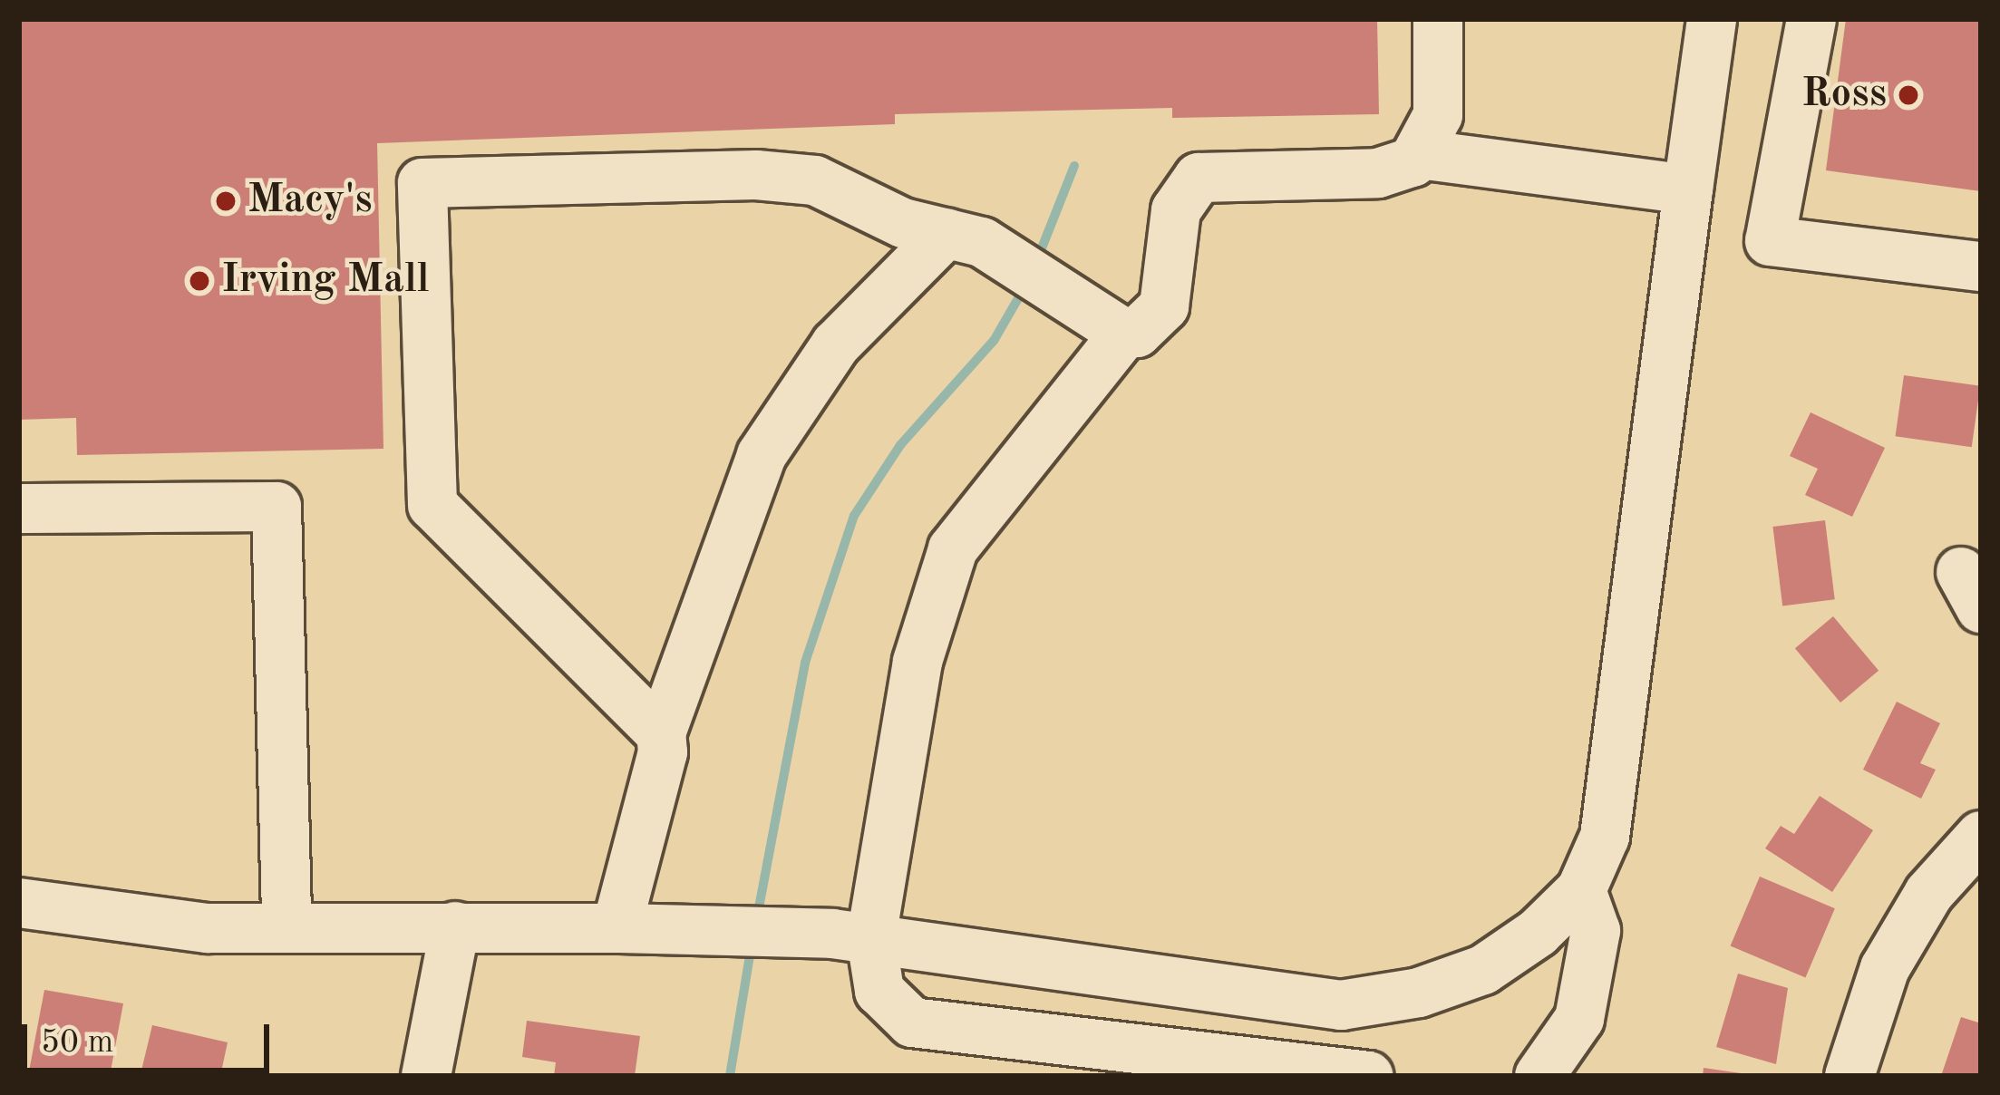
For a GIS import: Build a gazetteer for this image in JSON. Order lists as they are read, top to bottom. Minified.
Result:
{"places":["Ross","Macy's","Irving Mall"],"scale_bar":"50 m"}
